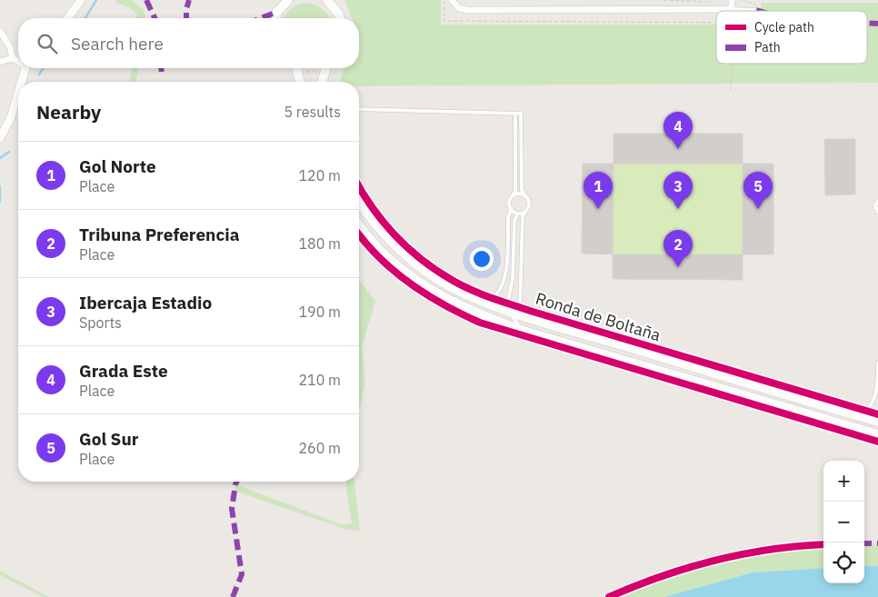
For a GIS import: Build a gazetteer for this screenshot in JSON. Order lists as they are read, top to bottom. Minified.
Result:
{"streets":{"main road":["Ronda de Boltaña"]},"legend":["Cycle path","Path"],"page":{"search":"Search here","heading":["Nearby","5 results"],"pins":["4","1","3","5","2"],"list":[{"mark":"1","name":"Gol Norte","note":"Place","value":"120 m"},{"mark":"2","name":"Tribuna Preferencia","note":"Place","value":"180 m"},{"mark":"3","name":"Ibercaja Estadio","note":"Sports","value":"190 m"},{"mark":"4","name":"Grada Este","note":"Place","value":"210 m"},{"mark":"5","name":"Gol Sur","note":"Place","value":"260 m"}],"map_buttons":["+","−"]}}
